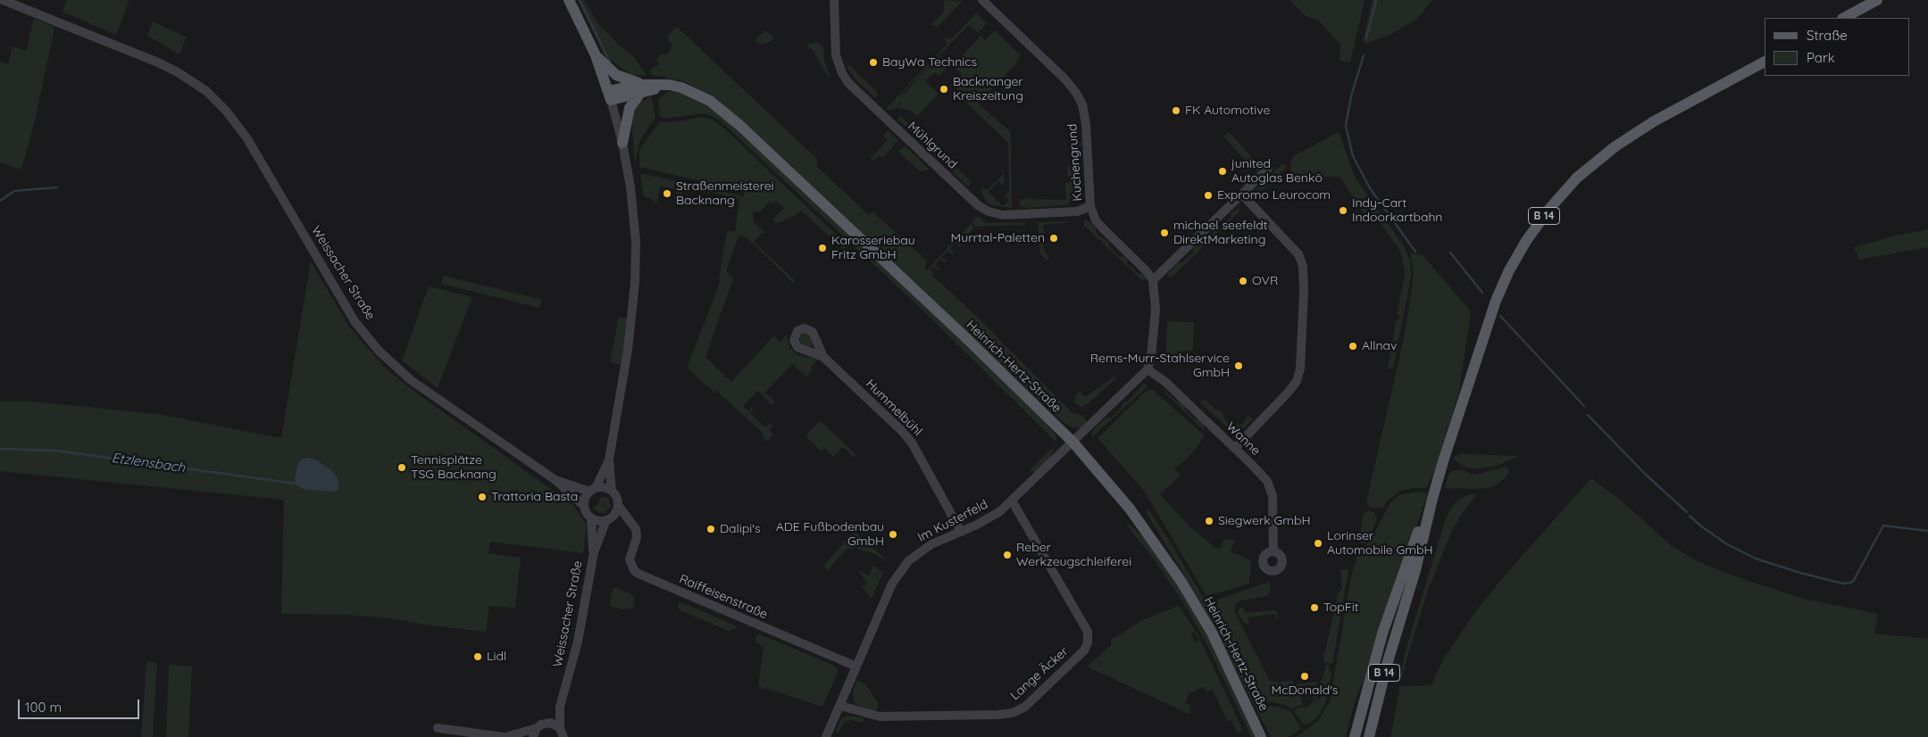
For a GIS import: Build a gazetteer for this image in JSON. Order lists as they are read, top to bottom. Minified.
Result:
{"streets":{"main road":["B 14","Heinrich-Hertz-Straße"],"street":["Mühlgrund","Kuchengrund","Weissacher Straße","Hummelbühl","Wanne","Im Kusterfeld","Raiffeisenstraße","Lange Äcker"]},"crossings":[["Mühlgrund","Kuchengrund"],["Weissacher Straße","Raiffeisenstraße"],["Heinrich-Hertz-Straße","Im Kusterfeld"],["Hummelbühl","Im Kusterfeld"],["Im Kusterfeld","Raiffeisenstraße"],["Im Kusterfeld","Lange Äcker"]],"water":["Etzlensbach"],"places":["BayWa Technics","Backnanger Kreiszeitung","FK Automotive","junited Autoglas Benkö","Straßenmeisterei Backnang","Expromo Leurocom","Indy-Cart Indoorkartbahn","michael seefeldt DirektMarketing","Murrtal-Paletten","Karosseriebau Fritz GmbH","OVR","Allnav","Rems-Murr-Stahlservice GmbH","Tennisplätze TSG Backnang","Trattoria Basta","Siegwerk GmbH","Dalipi's","ADE Fußbodenbau GmbH","Lorinser Automobile GmbH","Reber Werkzeugschleiferei","TopFit","Lidl","McDonald's"],"legend":["Straße","Park"],"scale_bar":"100 m"}
